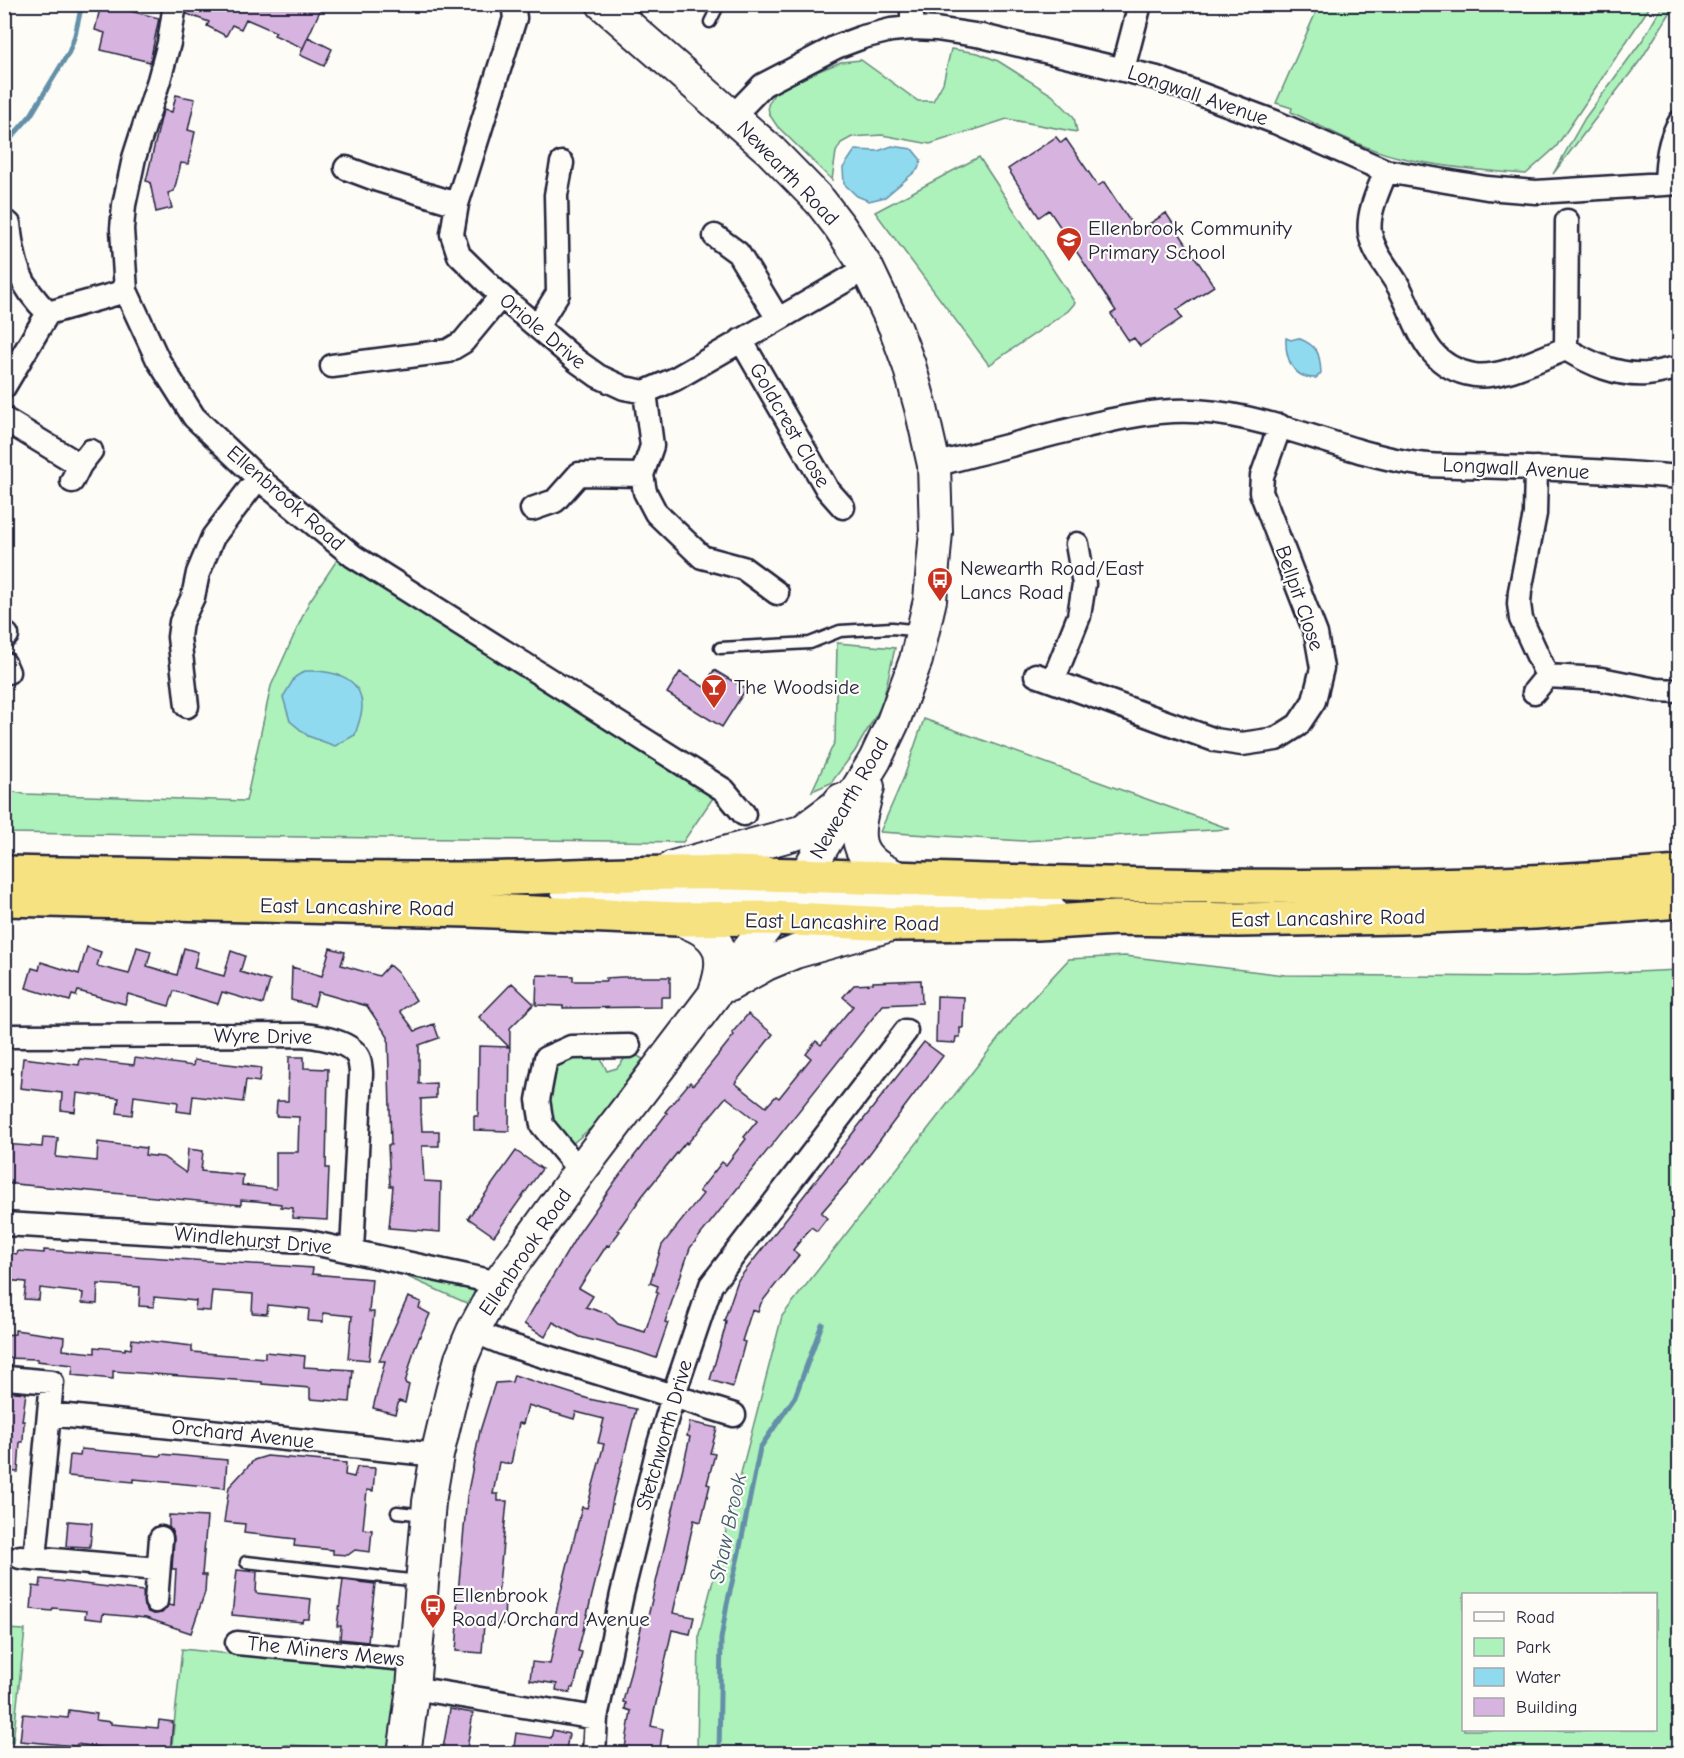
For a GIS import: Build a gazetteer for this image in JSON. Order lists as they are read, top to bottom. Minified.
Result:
{"streets":{"highway":["East Lancashire Road"],"main road":["Newearth Road","Ellenbrook Road"],"street":["Longwall Avenue","Oriole Drive","Goldcrest Close","Bellpit Close","Wyre Drive","Windlehurst Drive","Orchard Avenue","Stetchworth Drive","The Miners Mews"]},"crossings":[["Longwall Avenue","Newearth Road"],["Longwall Avenue","Bellpit Close"],["Newearth Road","Ellenbrook Road"],["Newearth Road","East Lancashire Road"],["Ellenbrook Road","East Lancashire Road"],["Ellenbrook Road","Windlehurst Drive"],["Ellenbrook Road","Orchard Avenue"],["Ellenbrook Road","The Miners Mews"],["Wyre Drive","Windlehurst Drive"]],"water":["Shaw Brook"],"places":{"school or university":["Ellenbrook Community Primary School"],"bus stop":["Newearth Road/East Lancs Road","Ellenbrook Road/Orchard Avenue"],"bar":["The Woodside"]},"legend":["Road","Park","Water","Building"]}
